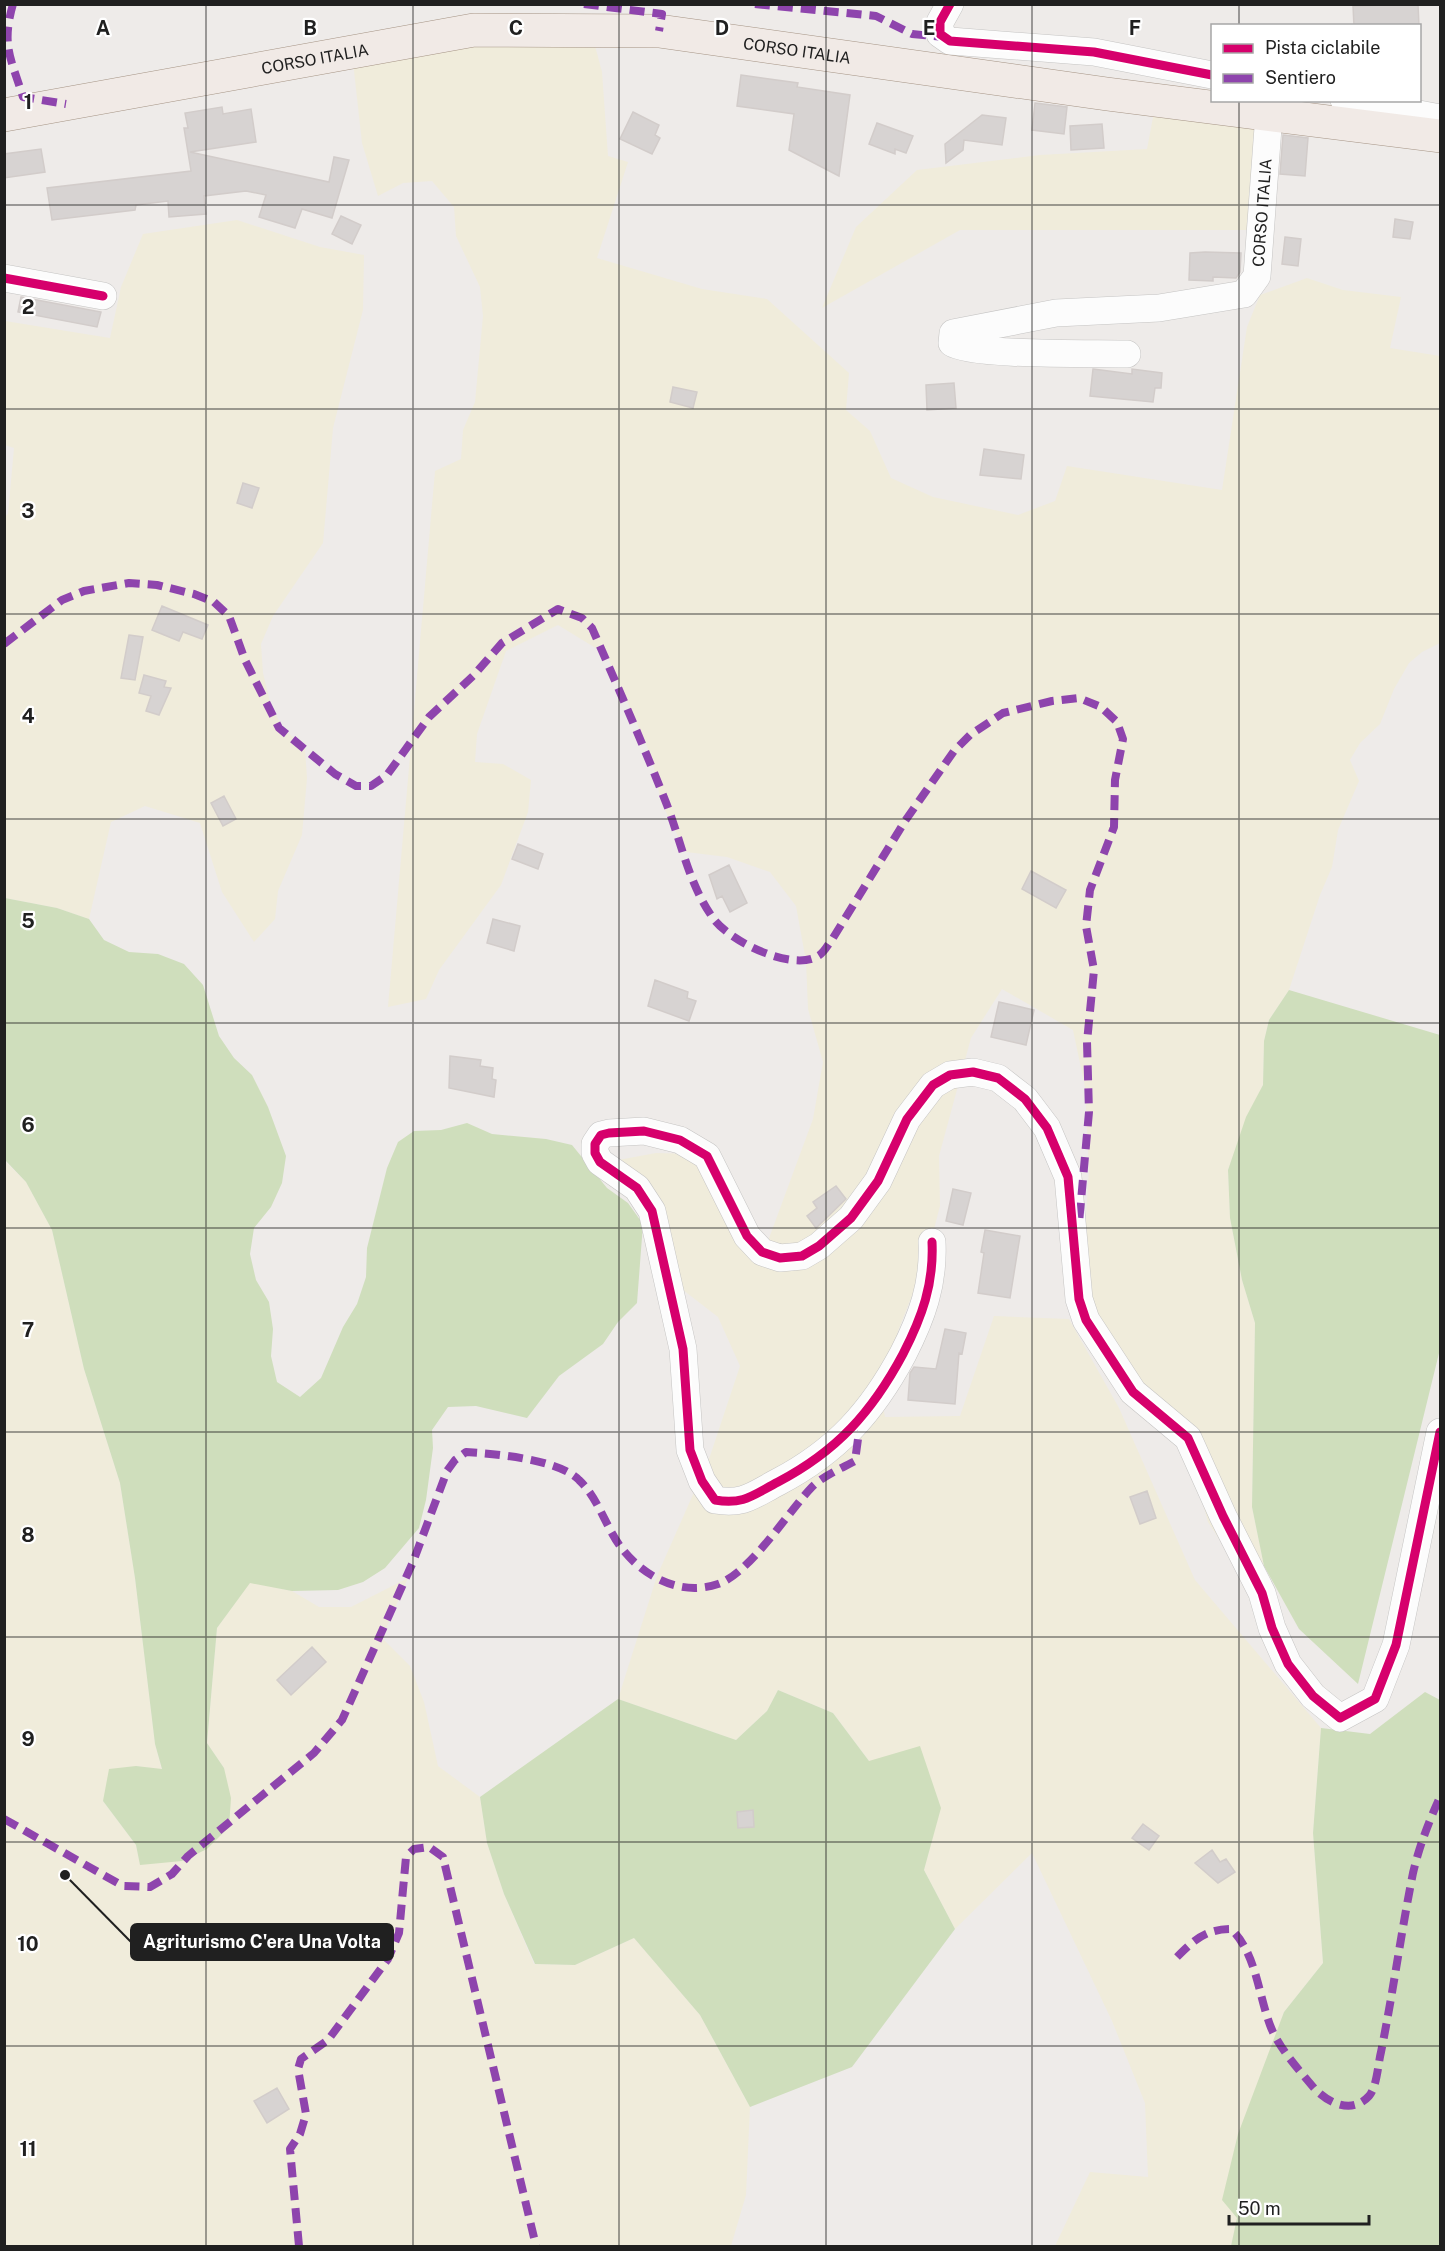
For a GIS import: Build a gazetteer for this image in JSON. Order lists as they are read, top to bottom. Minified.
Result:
{"streets":{"main road":["CORSO ITALIA"]},"places":["Agriturismo C'era Una Volta"],"legend":["Pista ciclabile","Sentiero"],"scale_bar":"50 m","grid":{"columns":["A","B","C","D","E","F"],"rows":["1","2","3","4","5","6","7","8","9","10","11"]}}
